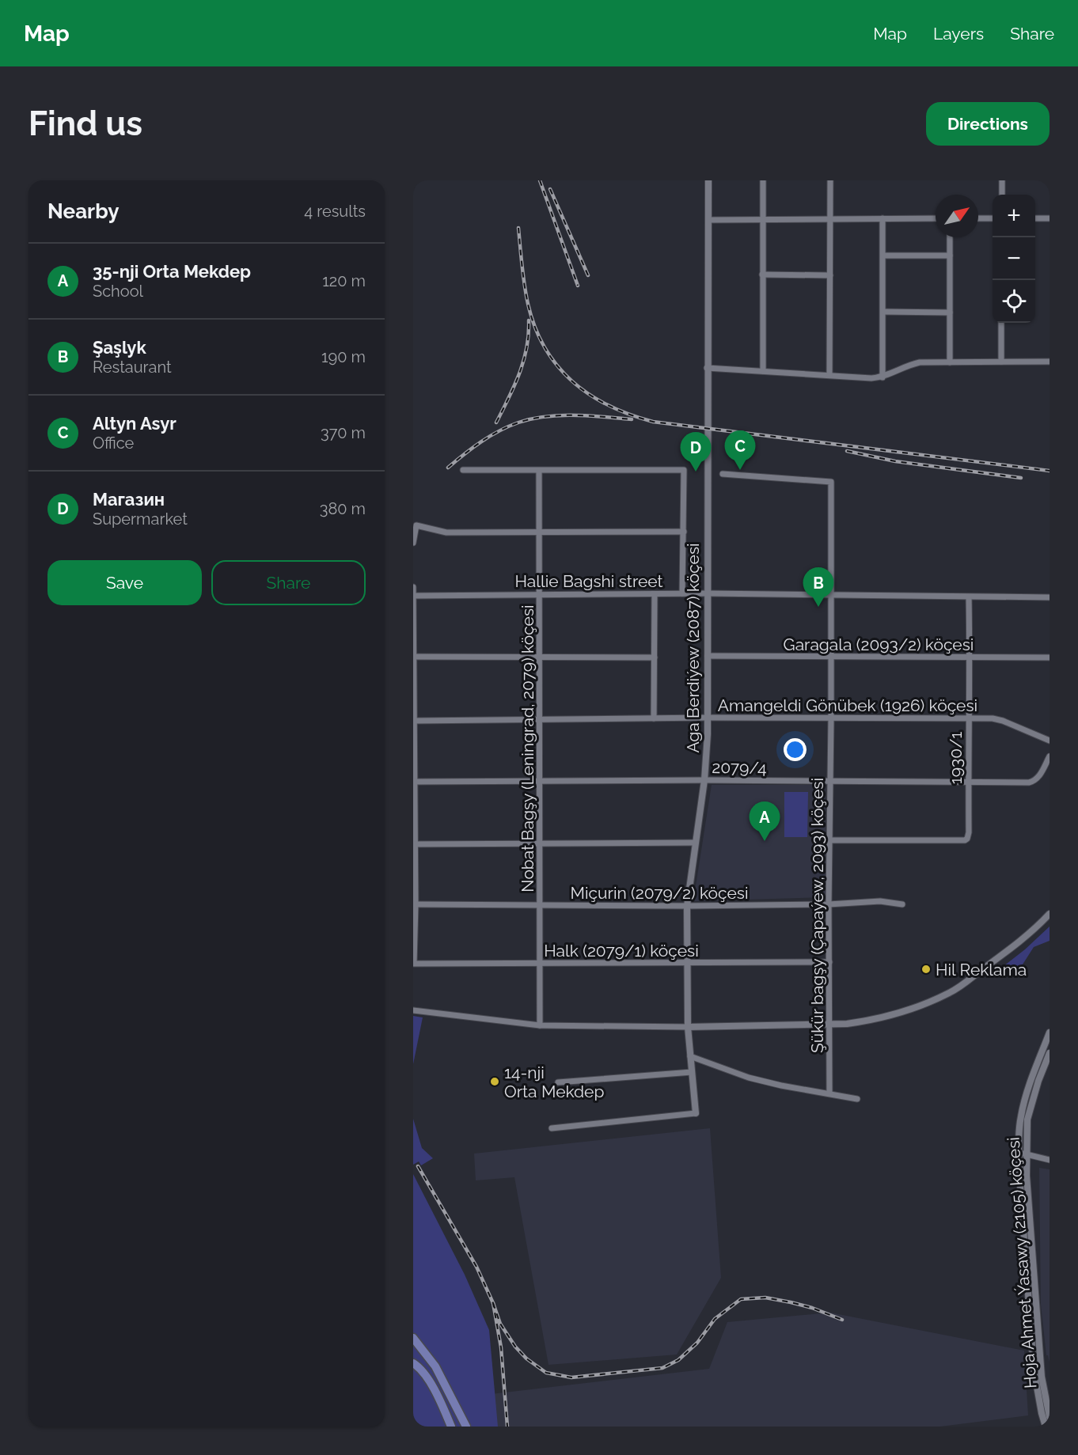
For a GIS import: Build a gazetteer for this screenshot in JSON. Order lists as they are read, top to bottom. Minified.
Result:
{"streets":{"street":["Hallie Bagshi street","Garagala (2093/2) köçesi","Aga Berdiýew (2087) köçesi","Amangeldi Gönübek (1926) köçesi","Nobat Bagşy (Leningrad, 2079) köçesi","1930/1","2079/4","Miçurin (2079/2) köçesi","Şükür bagşy (Çapaýew, 2093) köçesi","Halk (2079/1) köçesi","Hoja Ahmet Ýasawy (2105) köçesi"]},"crossings":[["Hallie Bagshi street","Aga Berdiýew (2087) köçesi"],["Hallie Bagshi street","Nobat Bagşy (Leningrad, 2079) köçesi"],["Hallie Bagshi street","1930/1"],["Hallie Bagshi street","Şükür bagşy (Çapaýew, 2093) köçesi"],["Garagala (2093/2) köçesi","Aga Berdiýew (2087) köçesi"],["Garagala (2093/2) köçesi","1930/1"],["Garagala (2093/2) köçesi","Şükür bagşy (Çapaýew, 2093) köçesi"],["Aga Berdiýew (2087) köçesi","Amangeldi Gönübek (1926) köçesi"],["Aga Berdiýew (2087) köçesi","2079/4"],["Aga Berdiýew (2087) köçesi","Miçurin (2079/2) köçesi"],["Aga Berdiýew (2087) köçesi","Halk (2079/1) köçesi"],["Amangeldi Gönübek (1926) köçesi","Nobat Bagşy (Leningrad, 2079) köçesi"],["Amangeldi Gönübek (1926) köçesi","1930/1"],["Amangeldi Gönübek (1926) köçesi","Şükür bagşy (Çapaýew, 2093) köçesi"],["Nobat Bagşy (Leningrad, 2079) köçesi","2079/4"],["Nobat Bagşy (Leningrad, 2079) köçesi","Miçurin (2079/2) köçesi"],["Nobat Bagşy (Leningrad, 2079) köçesi","Halk (2079/1) köçesi"],["1930/1","2079/4"],["1930/1","Şükür bagşy (Çapaýew, 2093) köçesi"],["2079/4","Şükür bagşy (Çapaýew, 2093) köçesi"],["Miçurin (2079/2) köçesi","Şükür bagşy (Çapaýew, 2093) köçesi"],["Şükür bagşy (Çapaýew, 2093) köçesi","Halk (2079/1) köçesi"]],"places":["Hil Reklama","14-nji Orta Mekdep"],"north":"top right","page":{"header":"Map","nav":["Map","Layers","Share"],"buttons":["Directions",["Save","Share"]],"title":"Find us","heading":["Nearby","4 results"],"map_buttons":["+","−"],"list":[{"mark":"A","name":"35-nji Orta Mekdep","note":"School","value":"120 m"},{"mark":"B","name":"Şaşlyk","note":"Restaurant","value":"190 m"},{"mark":"C","name":"Altyn Asyr","note":"Office","value":"370 m"},{"mark":"D","name":"Магазин","note":"Supermarket","value":"380 m"}],"pins":["C","D","B","A"]}}
